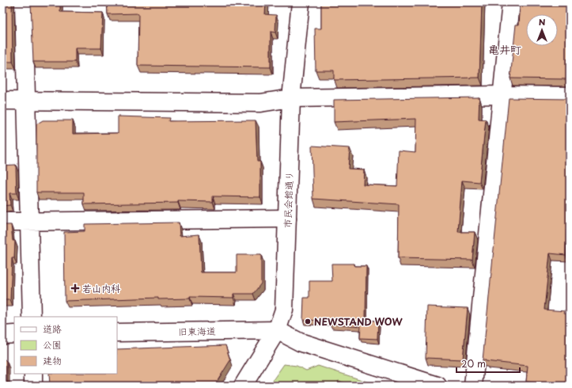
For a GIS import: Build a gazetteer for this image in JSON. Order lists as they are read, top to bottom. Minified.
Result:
{"streets":{"street":["市民会館通り","旧東海道"]},"crossings":[["市民会館通り","旧東海道"]],"districts":["亀井町"],"places":{"health":["若山内科"],"other":["NEWSTAND WOW"]},"legend":["道路","公園","建物"],"scale_bar":"20 m","north":"top"}
